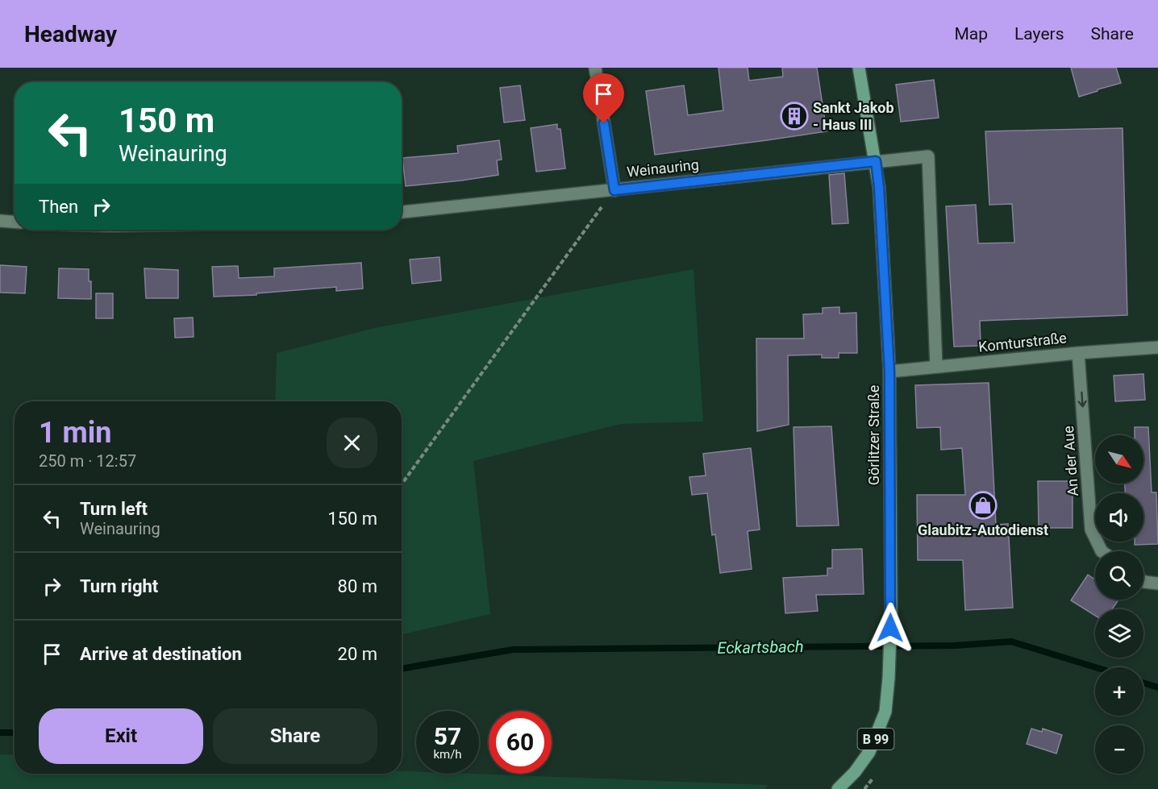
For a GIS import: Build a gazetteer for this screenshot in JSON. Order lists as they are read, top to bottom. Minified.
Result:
{"streets":{"main road":["Görlitzer Straße","B 99"],"street":["Weinauring","Komturstraße","An der Aue"]},"crossings":[["Weinauring","Komturstraße"],["Weinauring","Görlitzer Straße"],["Komturstraße","Görlitzer Straße"],["Komturstraße","An der Aue"]],"one_way":["An der Aue"],"water":["Eckartsbach"],"places":{"building":["Sankt Jakob - Haus III"],"shop":["Glaubitz-Autodienst"]},"north":"bottom right","page":{"header":"Headway","nav":["Map","Layers","Share"],"turn":["150 m","Weinauring"],"then":"Then","heading":["1 min","250 m · 12:57"],"map_buttons":["+","−"],"list":[{"name":"Turn left","note":"Weinauring","value":"150 m"},{"name":"Turn right","value":"80 m"},{"name":"Arrive at destination","value":"20 m"}],"buttons":["Exit","Share"],"speed":"57 km/h","limit":"60"}}
